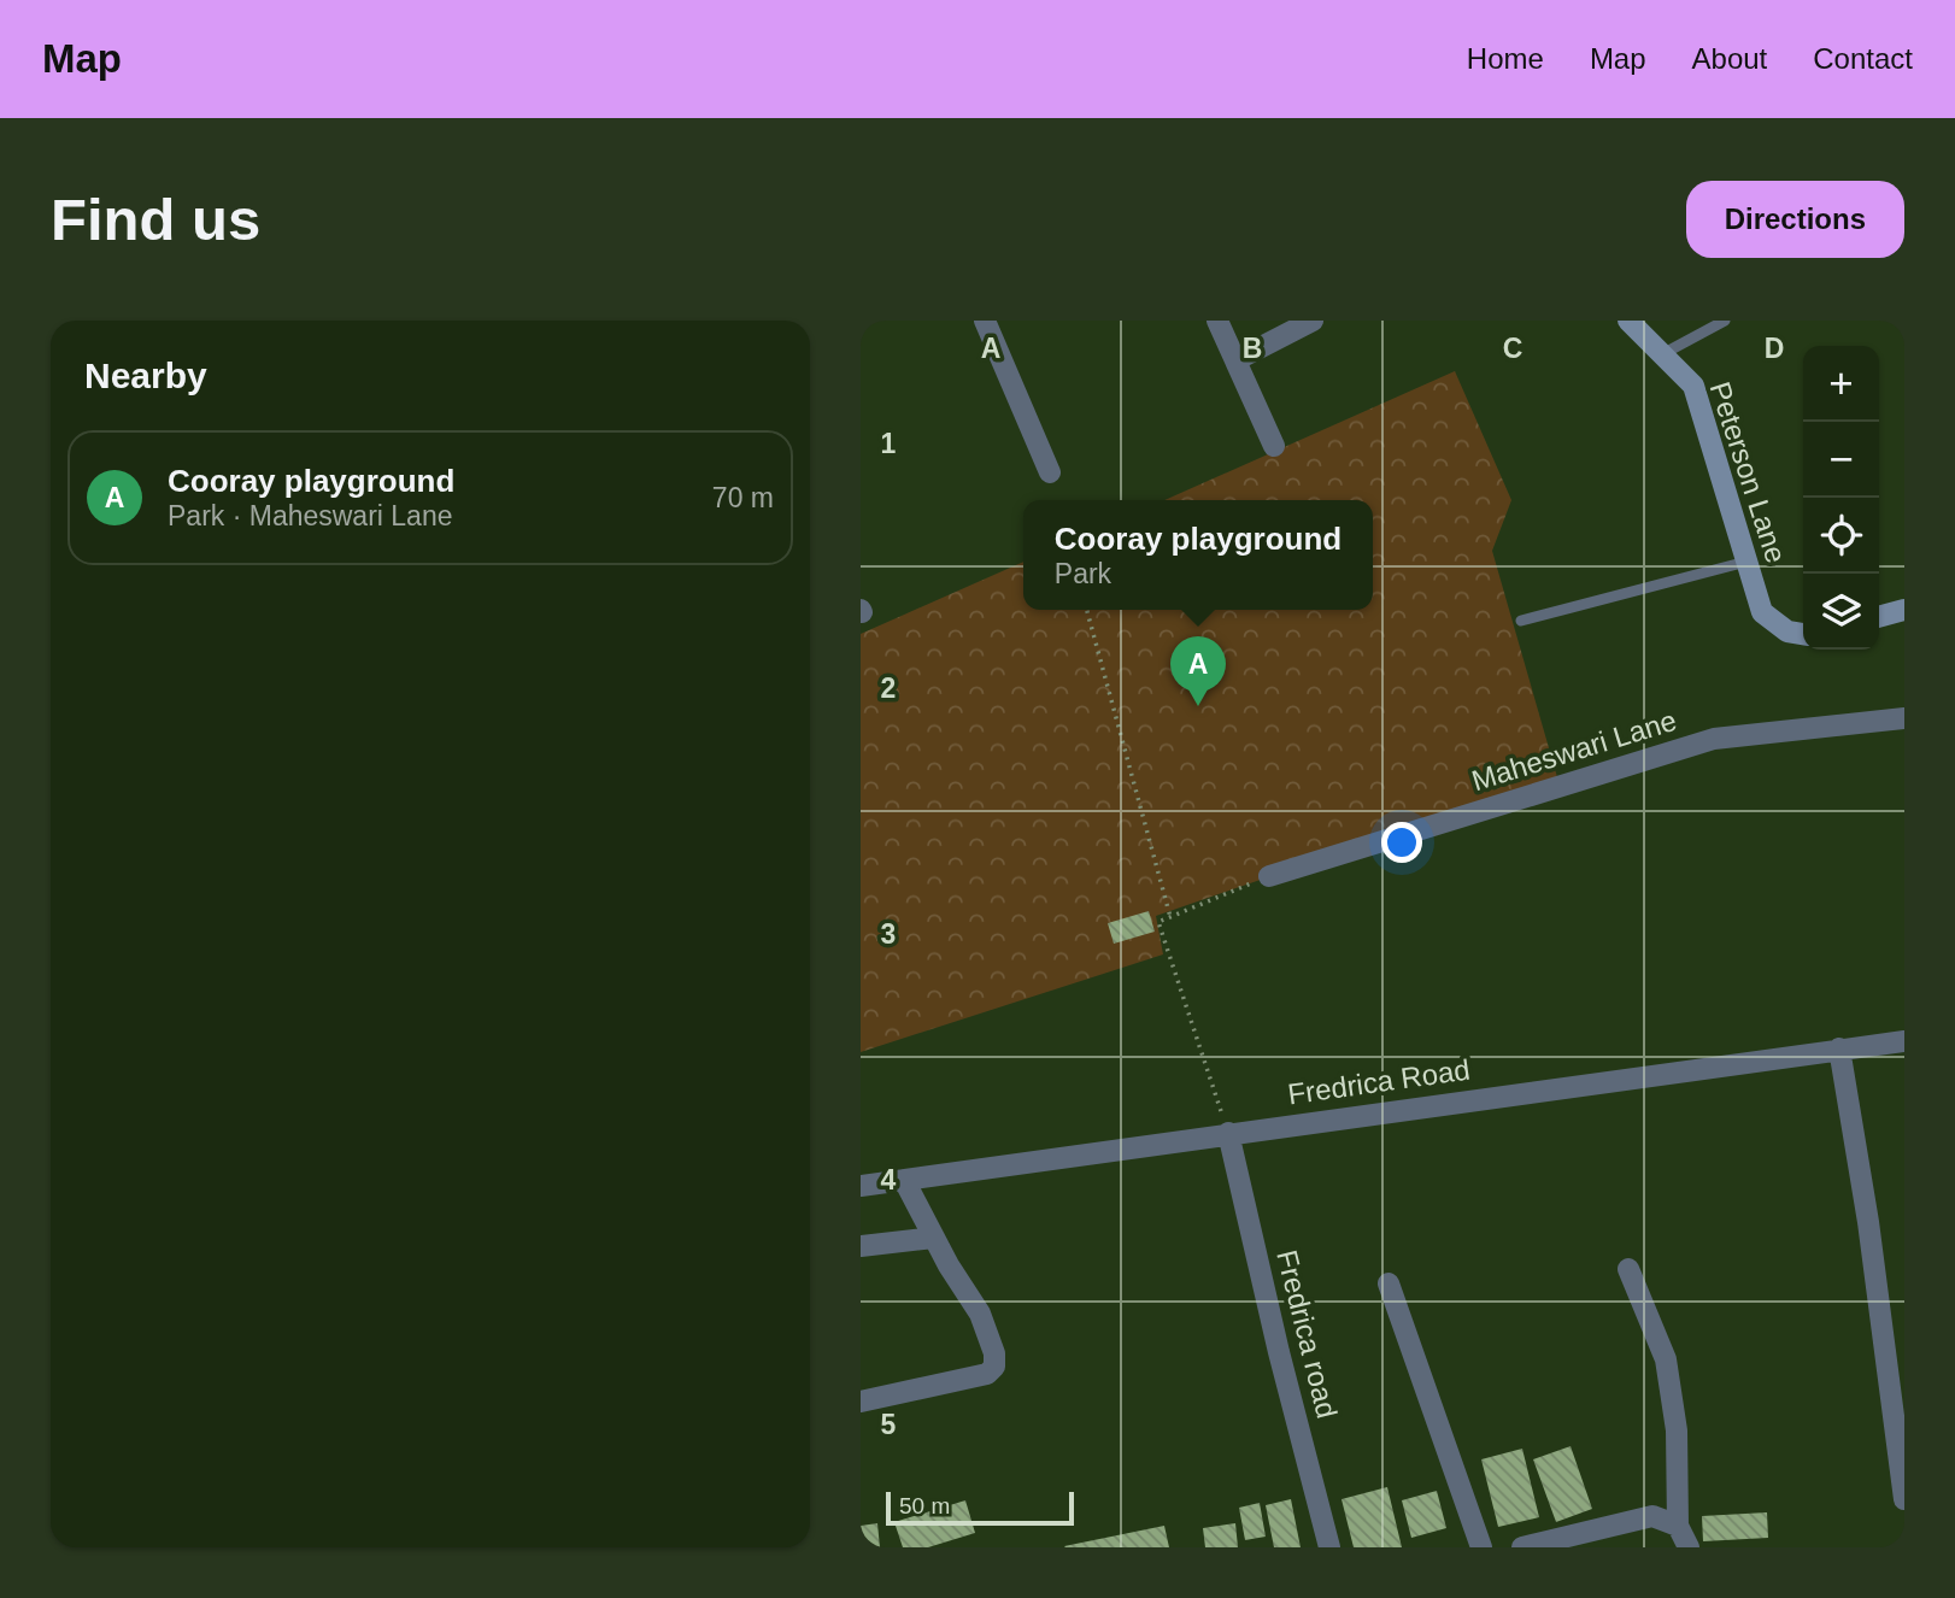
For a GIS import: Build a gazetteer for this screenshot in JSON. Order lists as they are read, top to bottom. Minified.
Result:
{"streets":{"street":["Peterson Lane","Maheswari Lane","Fredrica Road","Fredrica road"]},"crossings":[["Fredrica Road","Fredrica road"]],"scale_bar":"50 m","page":{"header":"Map","nav":["Home","Map","About","Contact"],"buttons":"Directions","title":"Find us","heading":"Nearby","map_buttons":["+","−"],"list":[{"mark":"A","name":"Cooray playground","note":"Park · Maheswari Lane","value":"70 m"}],"popup":["Cooray playground","Park"],"pins":"A","scale":"50 m"},"grid":{"columns":["A","B","C","D"],"rows":["1","2","3","4","5"]}}
